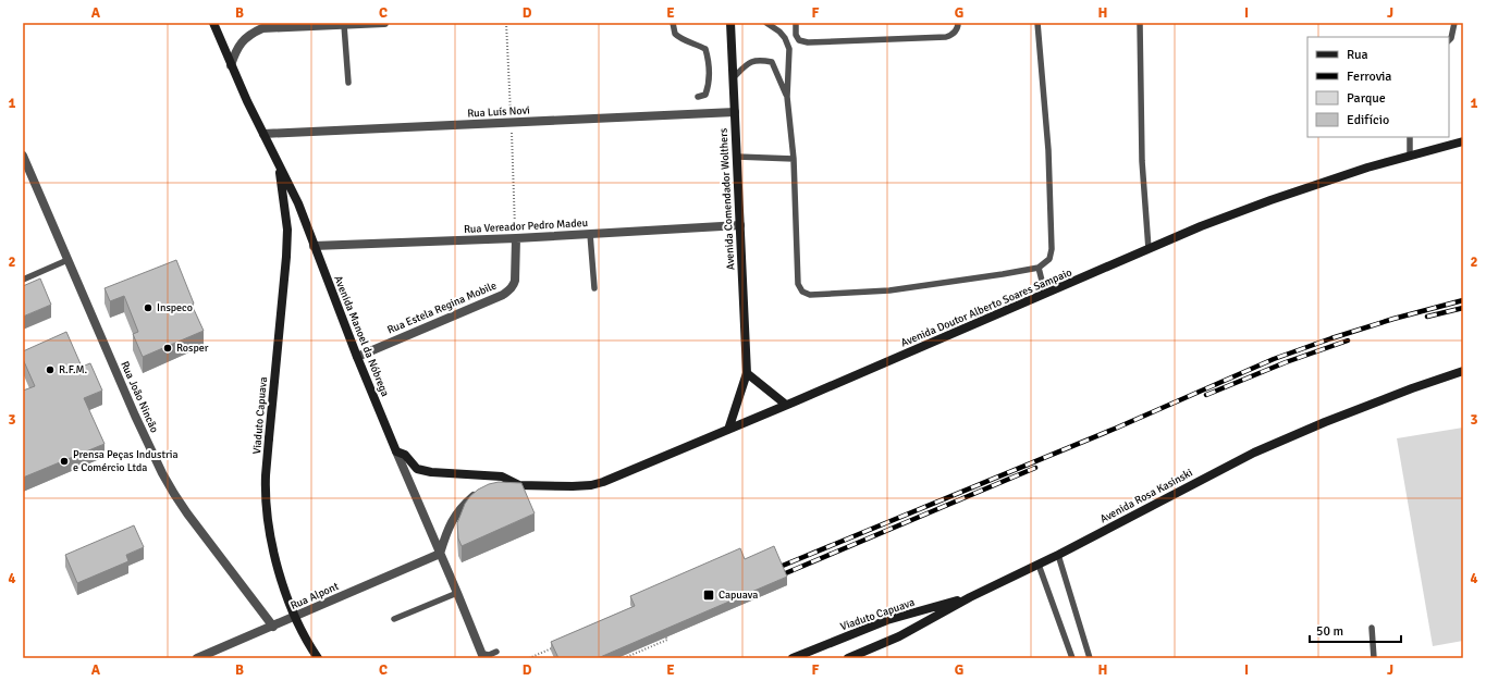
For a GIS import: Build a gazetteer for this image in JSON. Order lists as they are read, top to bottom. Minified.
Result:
{"streets":{"main road":["Avenida Comendador Wolthers","Avenida Doutor Alberto Soares Sampaio","Avenida Manoel da Nóbrega","Viaduto Capuava","Avenida Rosa Kasinski"],"street":["Rua Luís Novi","Rua Vereador Pedro Madeu","Rua Estela Regina Mobile","Rua João Nincão","Rua Alpont"]},"crossings":[["Rua Luís Novi","Avenida Comendador Wolthers"],["Rua Luís Novi","Avenida Manoel da Nóbrega"],["Avenida Comendador Wolthers","Rua Vereador Pedro Madeu"],["Avenida Comendador Wolthers","Avenida Doutor Alberto Soares Sampaio"],["Rua Vereador Pedro Madeu","Rua Estela Regina Mobile"],["Rua Vereador Pedro Madeu","Avenida Manoel da Nóbrega"],["Rua Estela Regina Mobile","Avenida Manoel da Nóbrega"],["Avenida Doutor Alberto Soares Sampaio","Avenida Manoel da Nóbrega"],["Avenida Manoel da Nóbrega","Viaduto Capuava"],["Avenida Manoel da Nóbrega","Rua Alpont"],["Rua João Nincão","Rua Alpont"],["Viaduto Capuava","Avenida Rosa Kasinski"]],"places":{"other":["Inspeco","Rosper","R.F.M.","Prensa Peças Industria e Comércio Ltda"],"transit":["Capuava"]},"legend":["Rua","Ferrovia","Parque","Edifício"],"scale_bar":"50 m","grid":{"columns":["A","B","C","D","E","F","G","H","I","J"],"rows":["1","2","3","4"]}}
